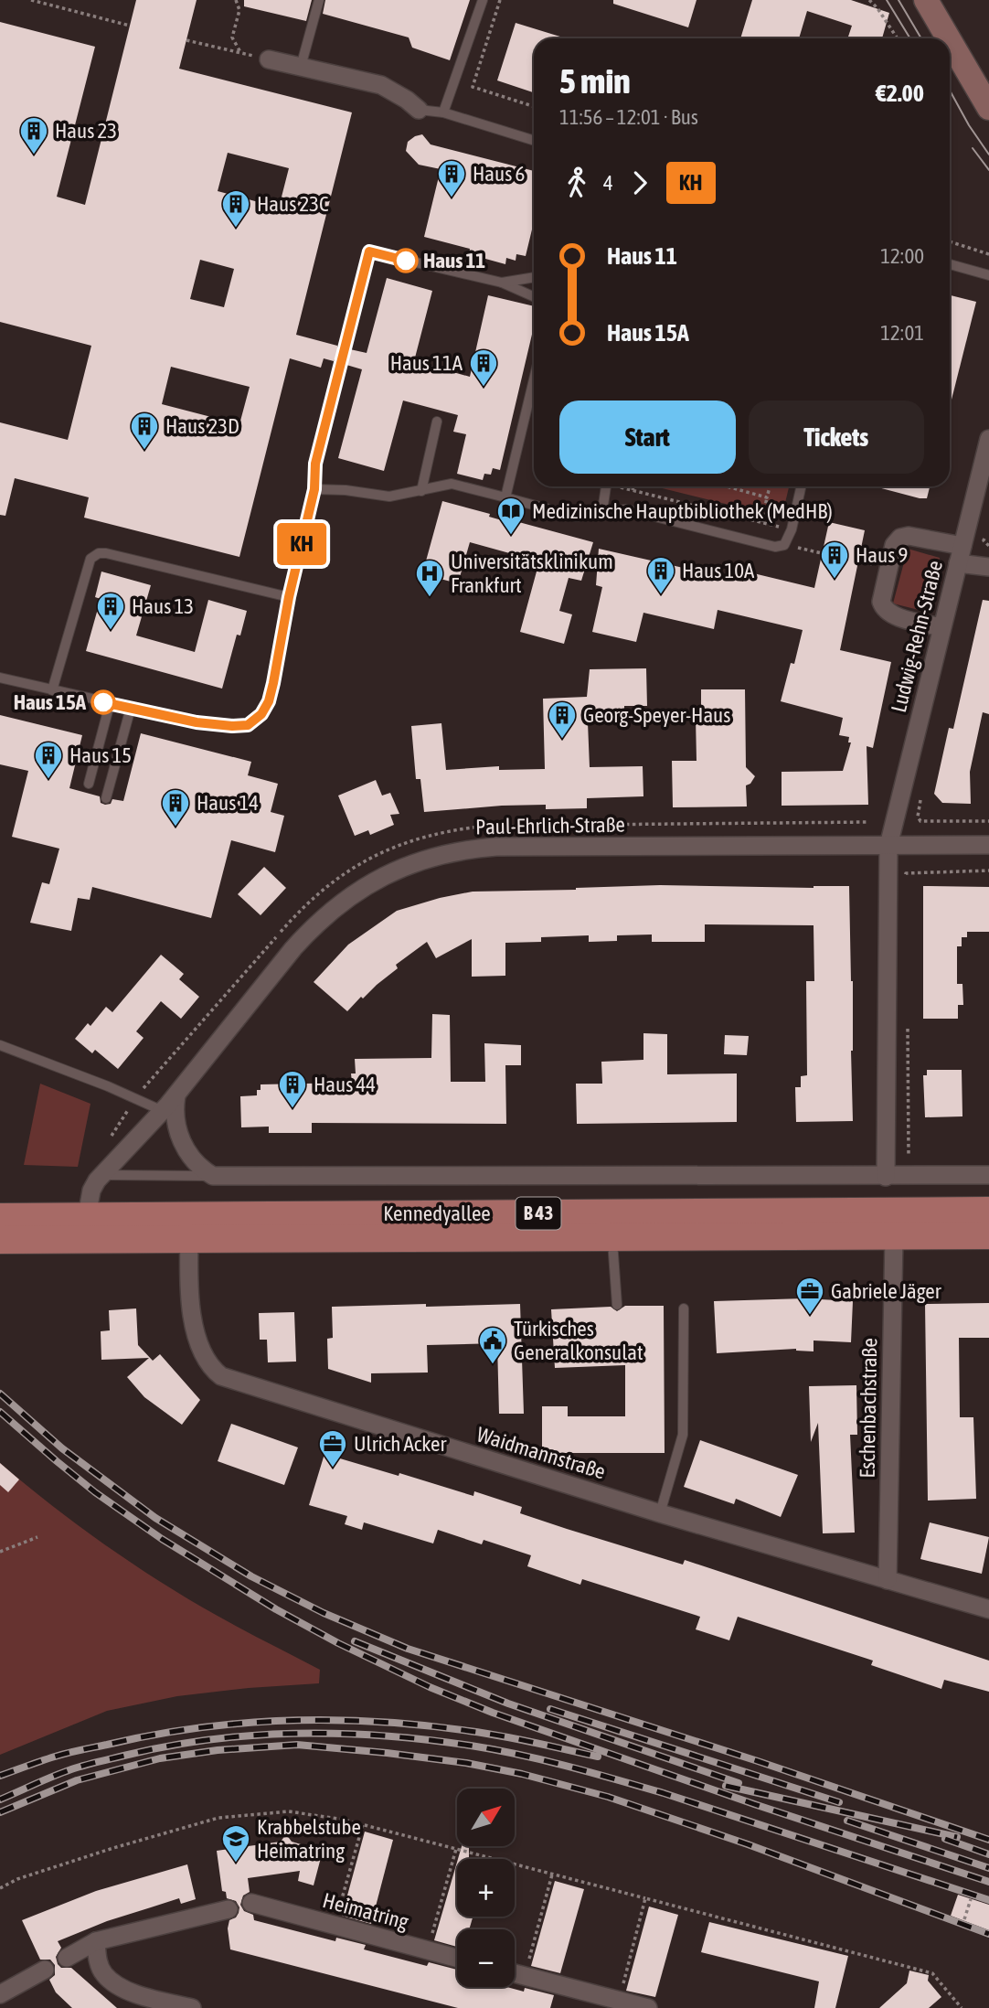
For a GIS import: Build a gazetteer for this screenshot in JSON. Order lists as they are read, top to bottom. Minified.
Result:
{"streets":{"main road":["Kennedyallee","B 43"],"street":["Ludwig-Rehn-Straße","Paul-Ehrlich-Straße","Eschenbachstraße","Waidmannstraße","Heimatring"]},"crossings":[["Ludwig-Rehn-Straße","Paul-Ehrlich-Straße"],["Paul-Ehrlich-Straße","Kennedyallee"],["Kennedyallee","Eschenbachstraße"],["Kennedyallee","Waidmannstraße"],["Eschenbachstraße","Waidmannstraße"]],"places":{"building":["Haus 23","Haus 6","Haus 23C","Haus 11A","Haus 23D","Haus 9","Haus 10A","Haus 13","Georg-Speyer-Haus","Haus 15","Haus 14","Haus 44"],"other":["Haus 11","Haus 15A"],"library":["Medizinische Hauptbibliothek (MedHB)"],"hospital":["Universitätsklinikum Frankfurt"],"office":["Gabriele Jäger","Ulrich Acker"],"public building":["Türkisches Generalkonsulat"],"school or university":["Krabbelstube Heimatring"]},"lines":["bus line KH"],"north":"top right","page":{"on_map":"KH","heading":["5 min","11:56 – 12:01 · Bus","€2.00"],"legs":["4","KH"],"list":[{"name":"Haus 11","value":"12:00"},{"name":"Haus 15A","value":"12:01"}],"buttons":["Start","Tickets"],"map_buttons":["+","−"]}}
